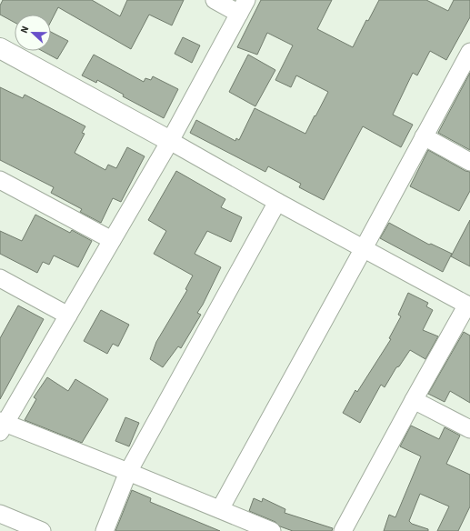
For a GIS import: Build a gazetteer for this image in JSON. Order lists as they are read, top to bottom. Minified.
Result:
{"north":"left"}
